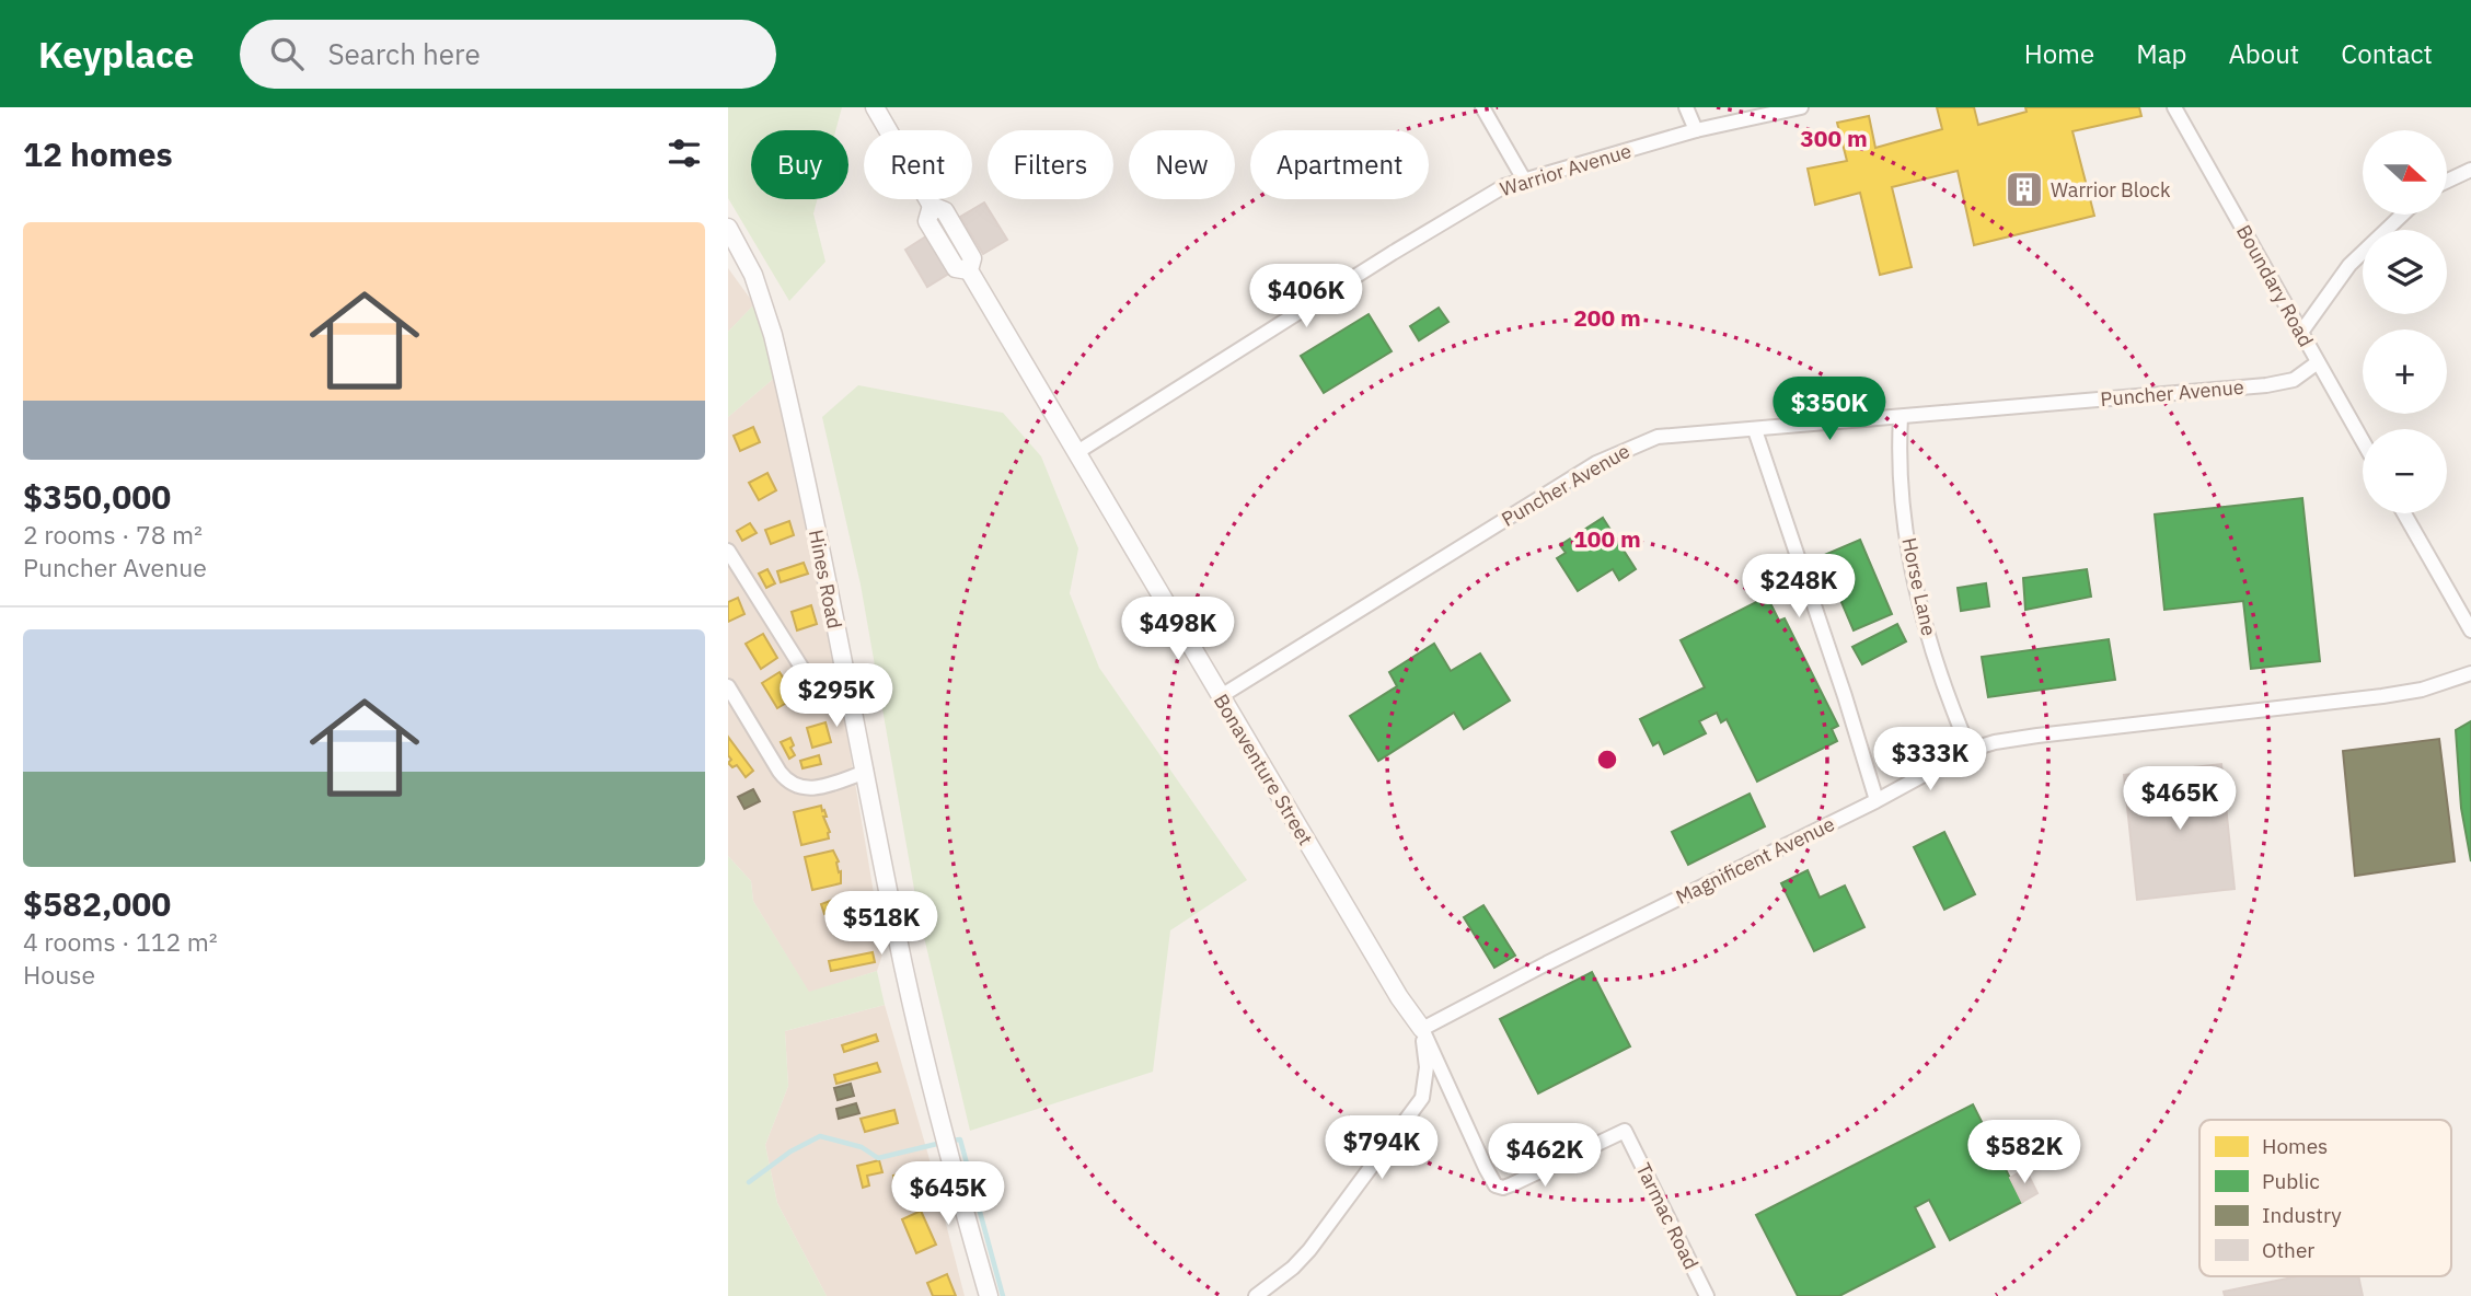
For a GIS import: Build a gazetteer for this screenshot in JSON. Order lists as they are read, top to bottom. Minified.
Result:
{"streets":{"street":["Warrior Avenue","Boundary Road","Puncher Avenue","Hines Road","Horse Lane","Bonaventure Street","Magnificent Avenue","Tarmac Road"]},"crossings":[["Warrior Avenue","Bonaventure Street"],["Boundary Road","Puncher Avenue"],["Puncher Avenue","Horse Lane"],["Puncher Avenue","Bonaventure Street"],["Horse Lane","Magnificent Avenue"],["Bonaventure Street","Magnificent Avenue"],["Bonaventure Street","Tarmac Road"],["Magnificent Avenue","Tarmac Road"]],"places":{"building":["Warrior Block"]},"legend":["Homes","Public","Industry","Other"],"north":"right","page":{"header":"Keyplace","search":"Search here","nav":["Home","Map","About","Contact"],"heading":"12 homes","map_buttons":["+","−"],"chip":["Buy","Rent","Filters","New","Apartment"],"list":[{"name":"$350,000","note":"2 rooms · 78 m² · Puncher Avenue"},{"name":"$582,000","note":"4 rooms · 112 m² · House"}],"price":["$406K","$350K","$248K","$498K","$295K","$333K","$465K","$518K","$794K","$582K","$462K","$645K"]},"rings":["300 m","200 m","100 m"]}
